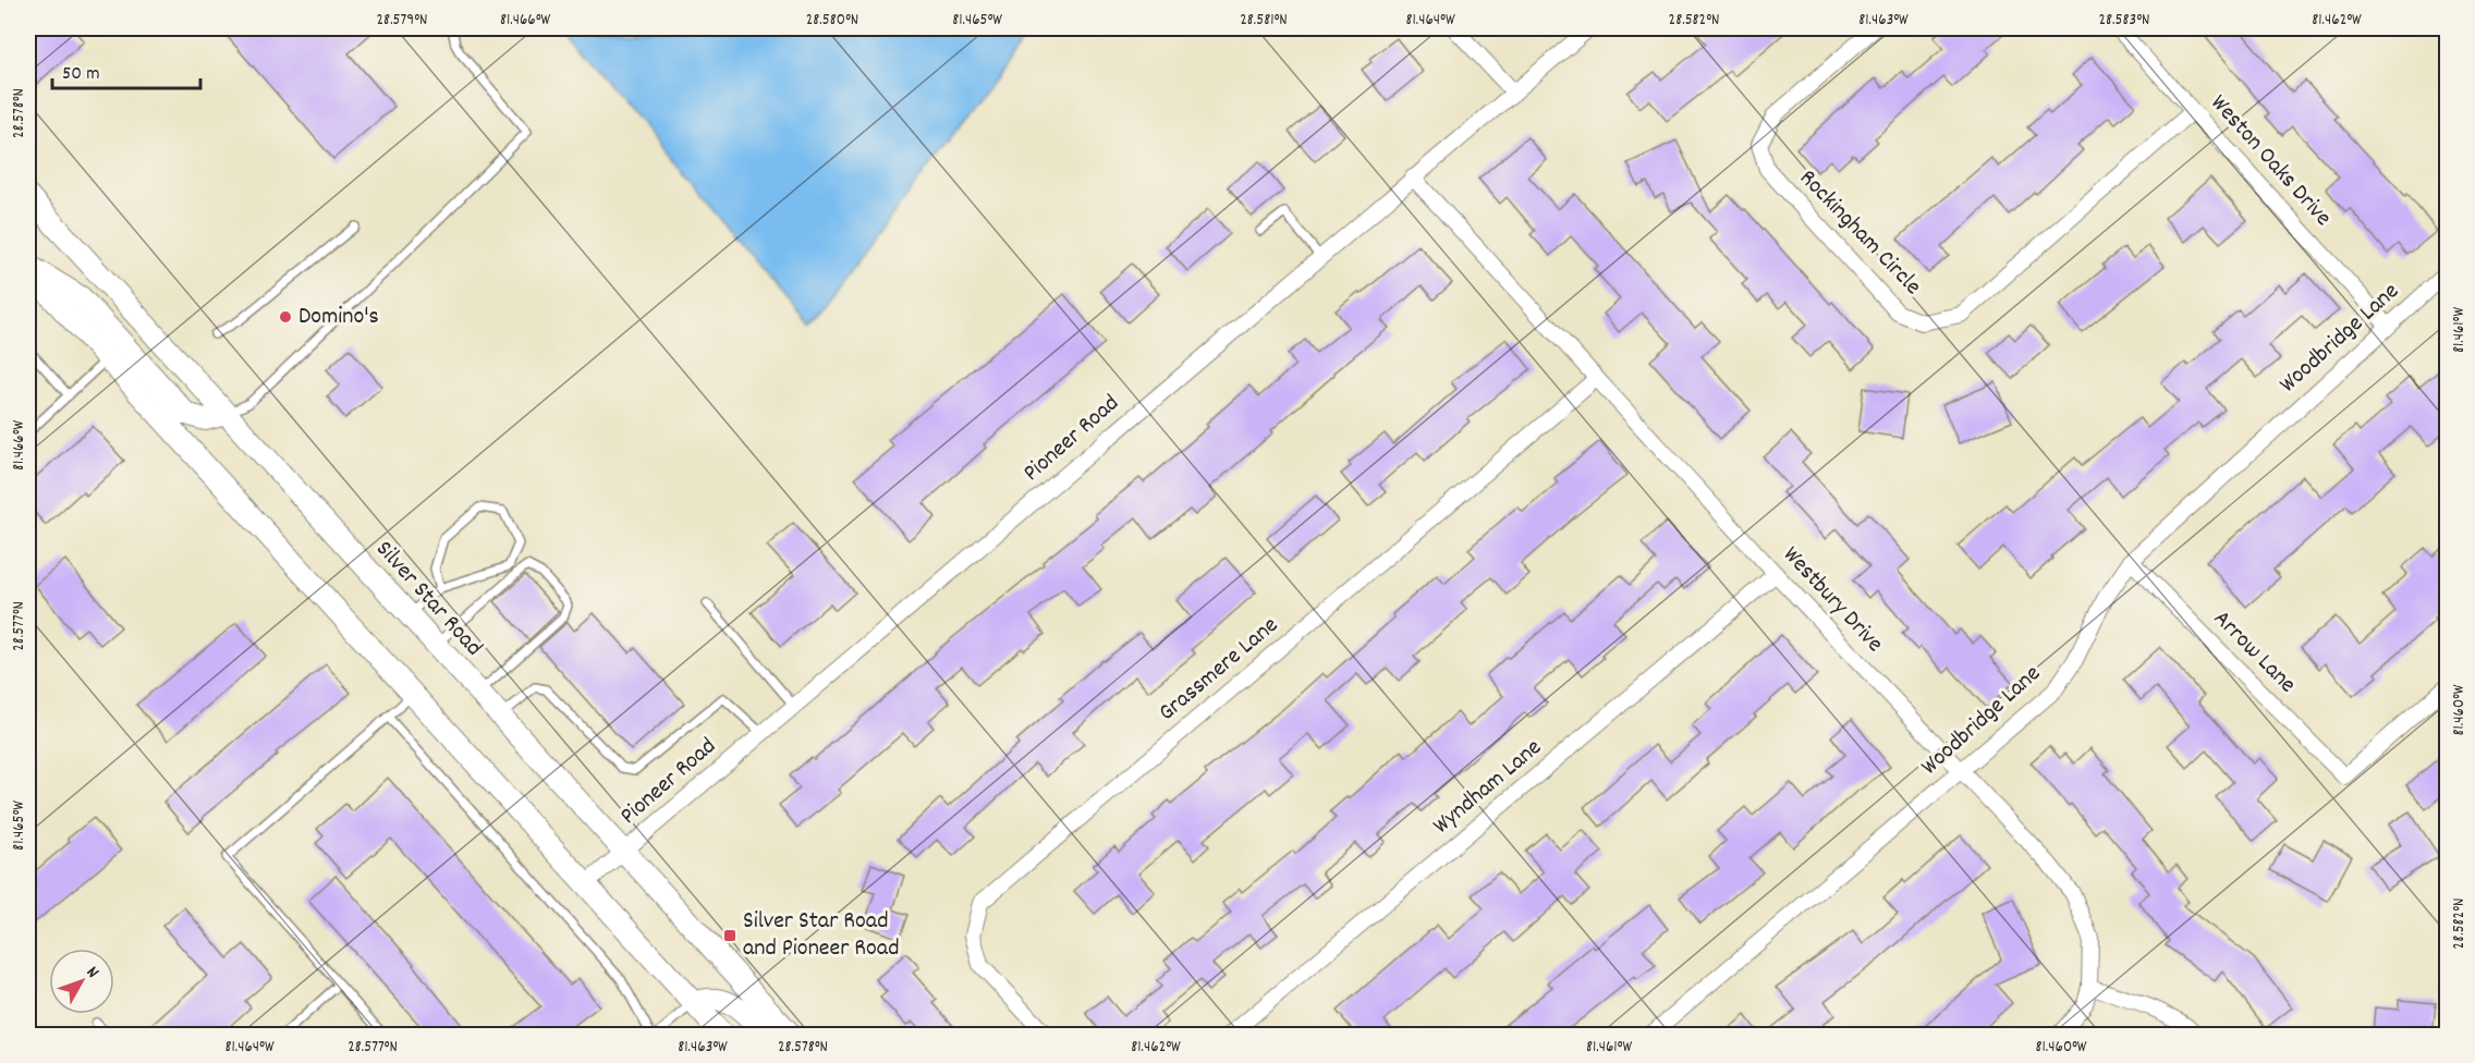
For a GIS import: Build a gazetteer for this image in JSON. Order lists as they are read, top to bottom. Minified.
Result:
{"streets":{"main road":["Silver Star Road"],"street":["Weston Oaks Drive","Rockingham Circle","Woodbridge Lane","Pioneer Road","Westbury Drive","Arrow Lane","Grassmere Lane","Wyndham Lane"]},"crossings":[["Weston Oaks Drive","Rockingham Circle"],["Weston Oaks Drive","Woodbridge Lane"],["Woodbridge Lane","Westbury Drive"],["Woodbridge Lane","Arrow Lane"],["Pioneer Road","Silver Star Road"],["Pioneer Road","Westbury Drive"],["Westbury Drive","Grassmere Lane"],["Westbury Drive","Wyndham Lane"]],"places":{"other":["Domino's"],"transit":["Silver Star Road and Pioneer Road"]},"scale_bar":"50 m","north":"top right","coordinates":["28.579°N","81.466°W","28.580°N","81.465°W","28.581°N","81.464°W","28.582°N","81.463°W","28.583°N","81.462°W","28.578°N","81.461°W","28.577°N","81.460°W"]}
